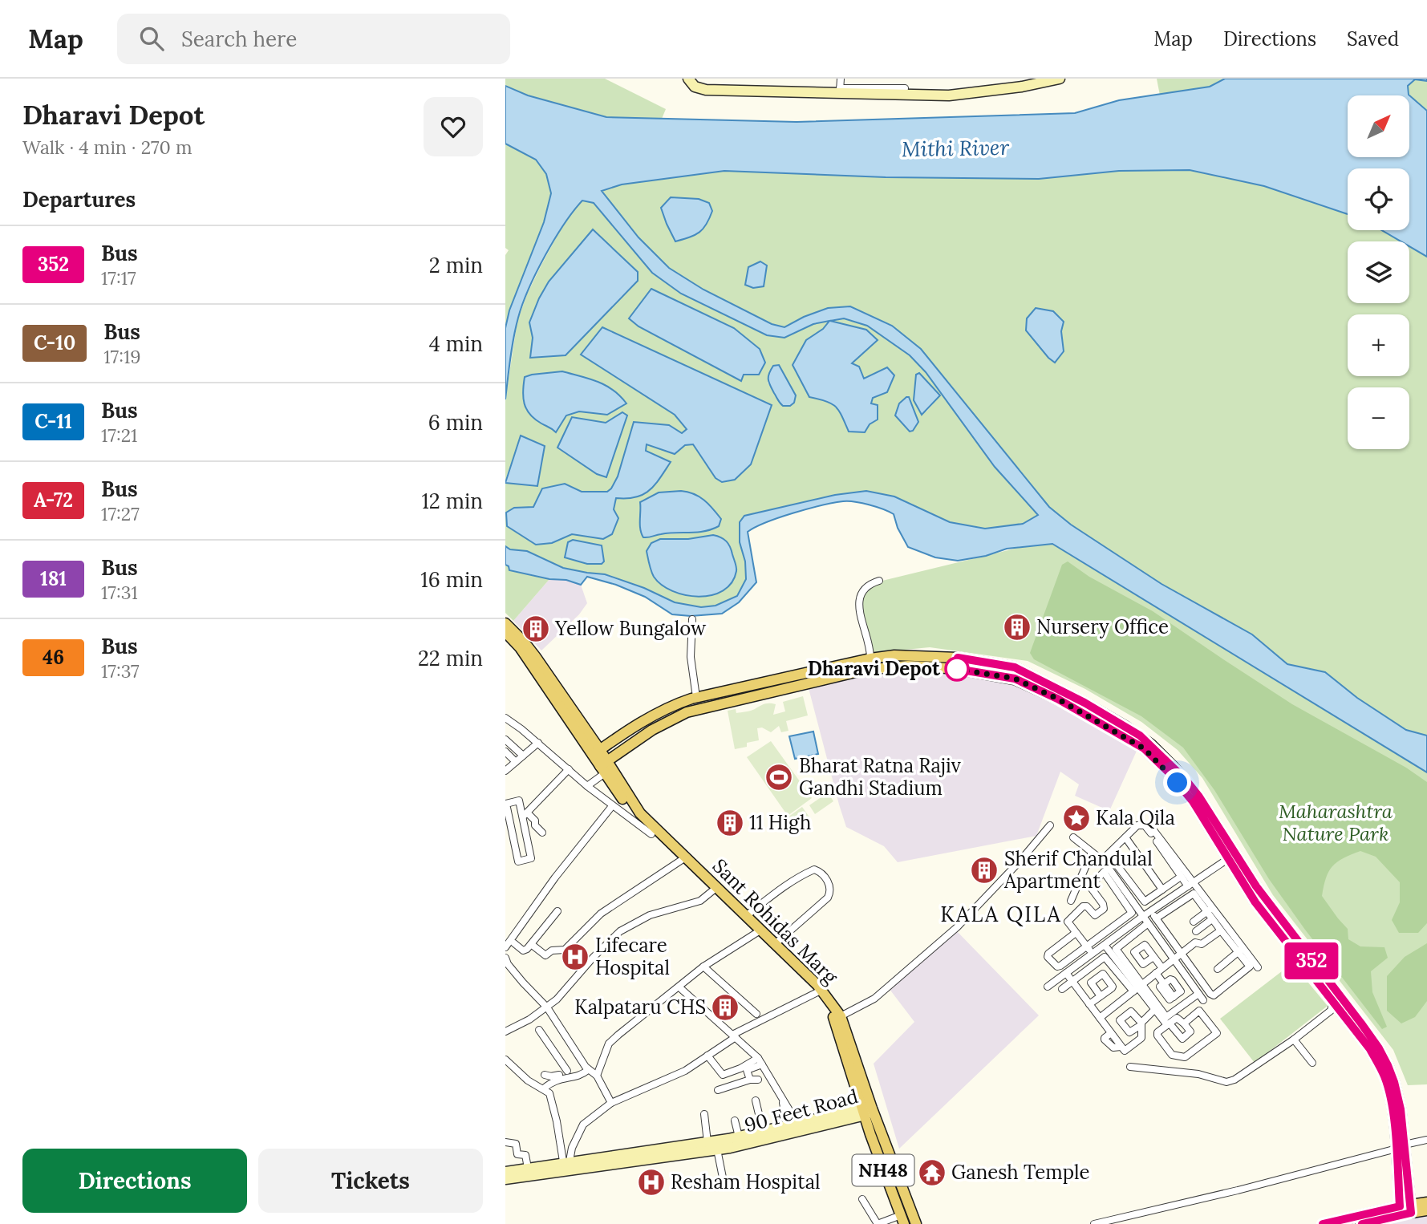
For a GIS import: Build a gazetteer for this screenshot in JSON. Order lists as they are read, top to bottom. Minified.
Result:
{"streets":{"main road":["Sant Rohidas Marg","90 Feet Road","NH48"]},"crossings":[["Sant Rohidas Marg","90 Feet Road"]],"districts":["KALA QILA"],"water":["Mithi River"],"parks":["Maharashtra Nature Park"],"places":{"building":["Nursery Office","Yellow Bungalow","11 High","Sherif Chandulal Apartment","Kalpataru CHS"],"other":["Dharavi Depot"],"sports":["Bharat Ratna Rajiv Gandhi Stadium"],"place":["Kala Qila"],"hospital":["Lifecare Hospital","Resham Hospital"],"temple":["Ganesh Temple"]},"lines":["bus line 352"],"north":"top right","page":{"header":"Map","search":"Search here","nav":["Map","Directions","Saved"],"heading":[["Dharavi Depot","Walk · 4 min · 270 m"],"Departures"],"on_map":"352","map_buttons":["+","−"],"list":[{"mark":"352","name":"Bus","note":"17:17","value":"2 min"},{"mark":"C-10","name":"Bus","note":"17:19","value":"4 min"},{"mark":"C-11","name":"Bus","note":"17:21","value":"6 min"},{"mark":"A-72","name":"Bus","note":"17:27","value":"12 min"},{"mark":"181","name":"Bus","note":"17:31","value":"16 min"},{"mark":"46","name":"Bus","note":"17:37","value":"22 min"}],"buttons":["Directions","Tickets"]}}
